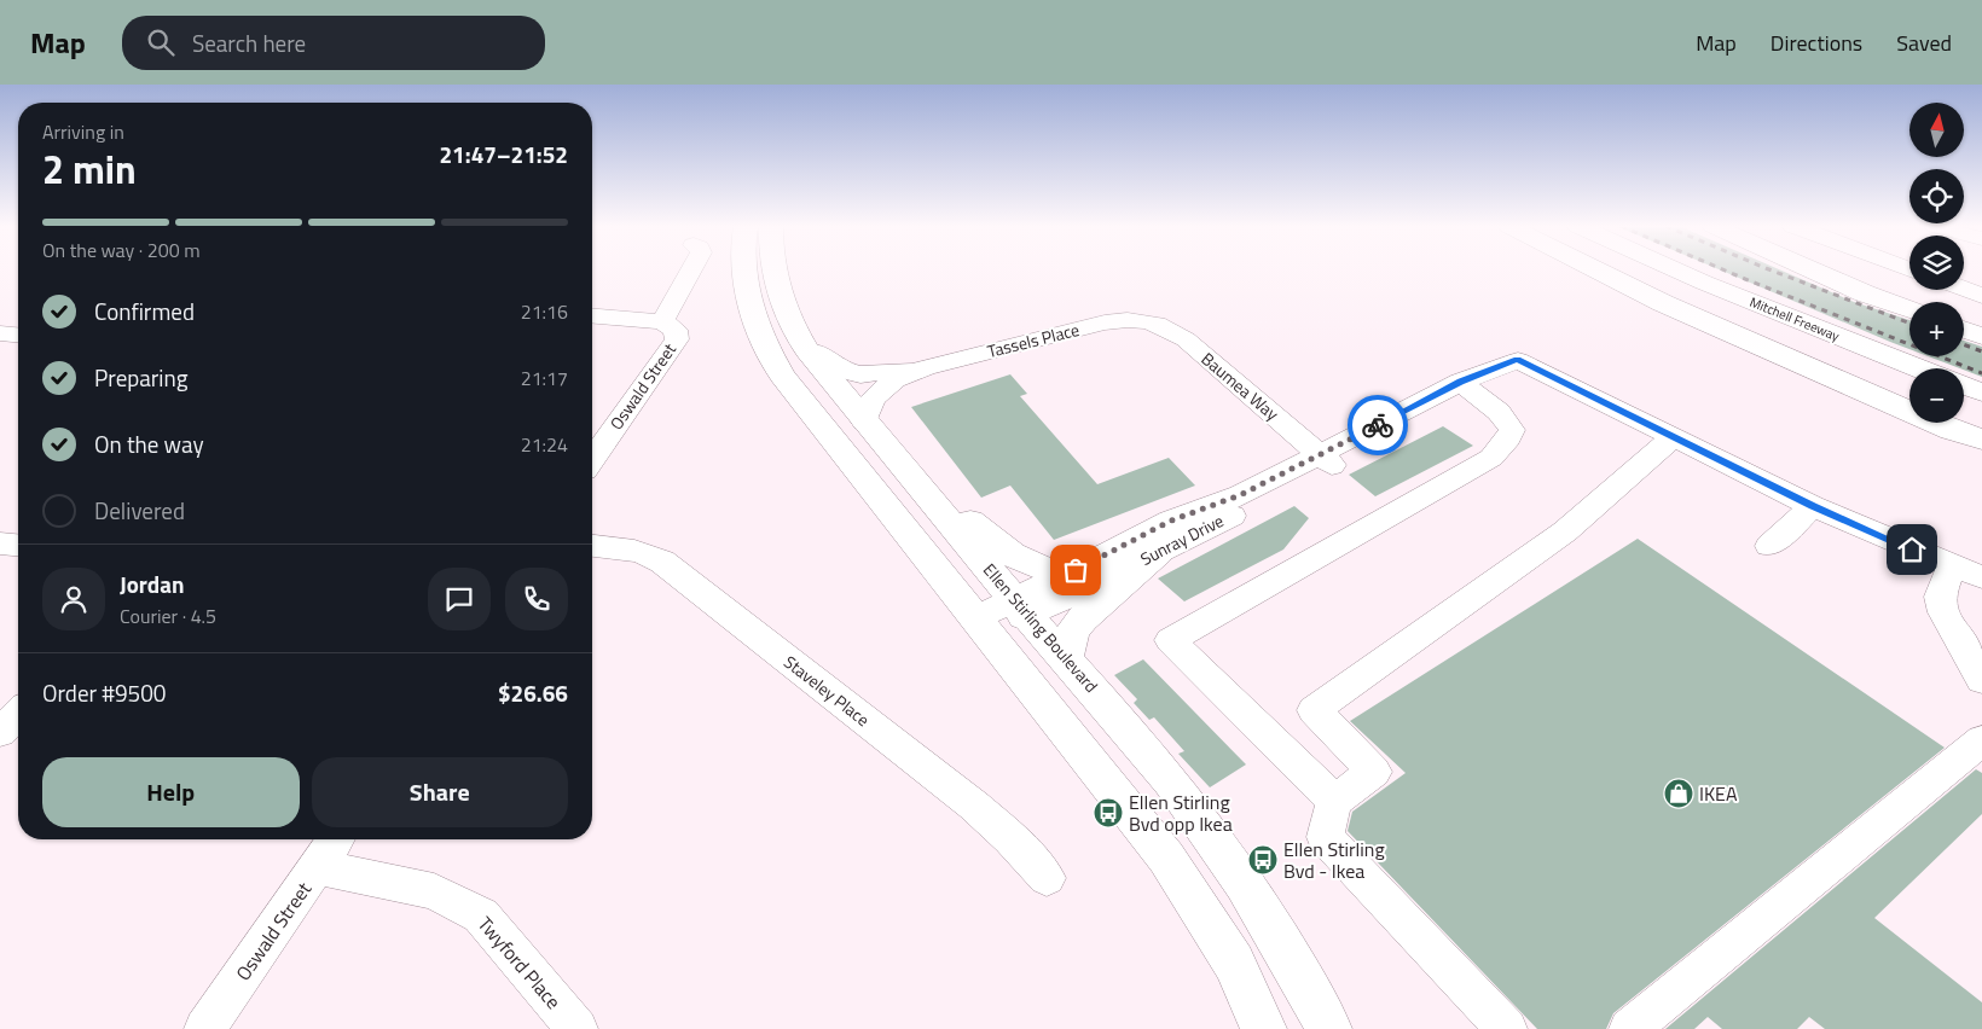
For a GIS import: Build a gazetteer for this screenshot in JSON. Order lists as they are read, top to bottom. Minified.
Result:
{"streets":{"main road":["Mitchell Freeway","Ellen Stirling Boulevard"],"street":["Tassels Place","Oswald Street","Baumea Way","Sunray Drive","Staveley Place","Twyford Place"]},"crossings":[["Tassels Place","Baumea Way"],["Tassels Place","Ellen Stirling Boulevard"],["Oswald Street","Twyford Place"],["Baumea Way","Sunray Drive"],["Sunray Drive","Ellen Stirling Boulevard"]],"places":{"shop":["IKEA"],"bus stop":["Ellen Stirling Bvd opp Ikea","Ellen Stirling Bvd - Ikea"]},"north":"top","page":{"header":"Map","search":"Search here","nav":["Map","Directions","Saved"],"map_buttons":["+","−"],"heading":["2 min","Arriving in","21:47–21:52"],"panel":["Jordan","Courier · 4.5","Order #9500","$26.66"],"bar":"On the way · 200 m","list":[["Confirmed","21:16"],["Preparing","21:17"],["On the way","21:24"],"Delivered"],"buttons":["Help","Share"]}}
